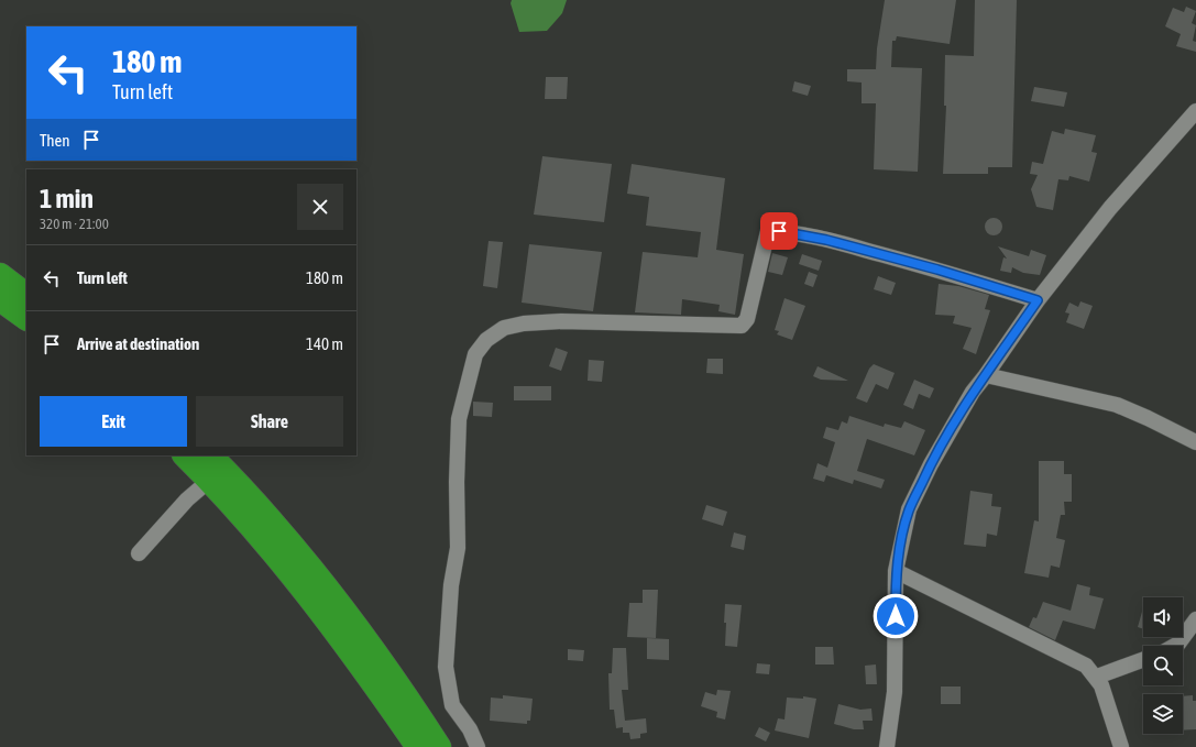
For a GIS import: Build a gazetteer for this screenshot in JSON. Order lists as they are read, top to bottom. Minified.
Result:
{"page":{"turn":["180 m","Turn left"],"then":"Then","heading":["1 min","320 m · 21:00"],"list":[{"name":"Turn left","value":"180 m"},{"name":"Arrive at destination","value":"140 m"}],"buttons":["Exit","Share"]}}
